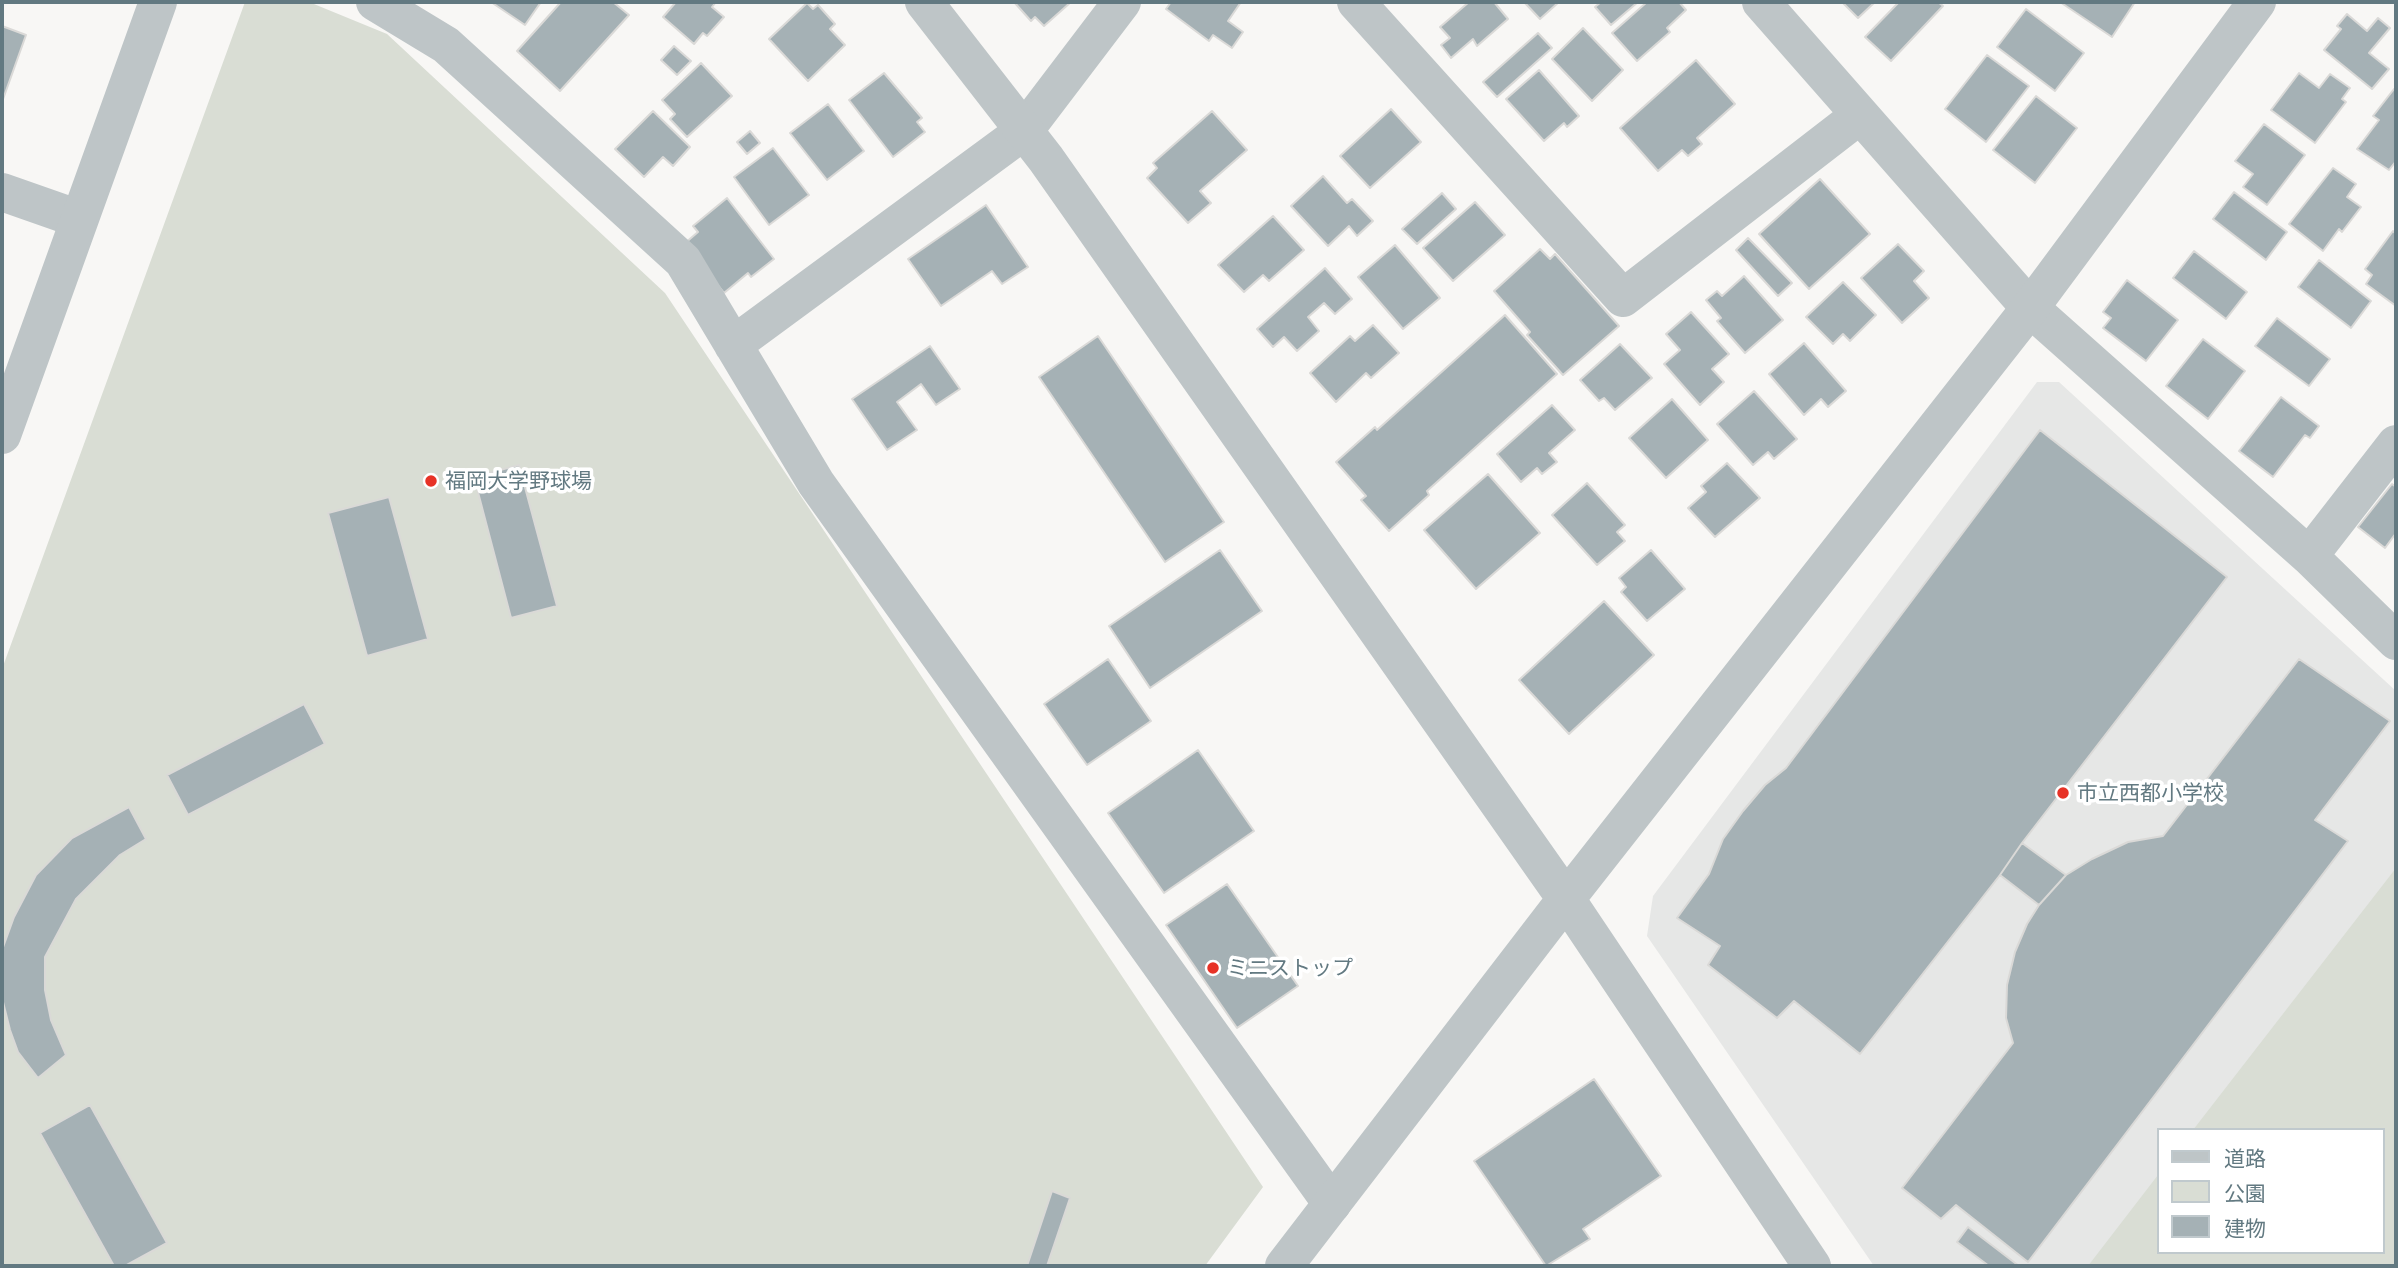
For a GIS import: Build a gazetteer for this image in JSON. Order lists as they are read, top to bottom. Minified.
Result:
{"places":["福岡大学野球場","市立西都小学校","ミニストップ"],"legend":["道路","公園","建物"]}
